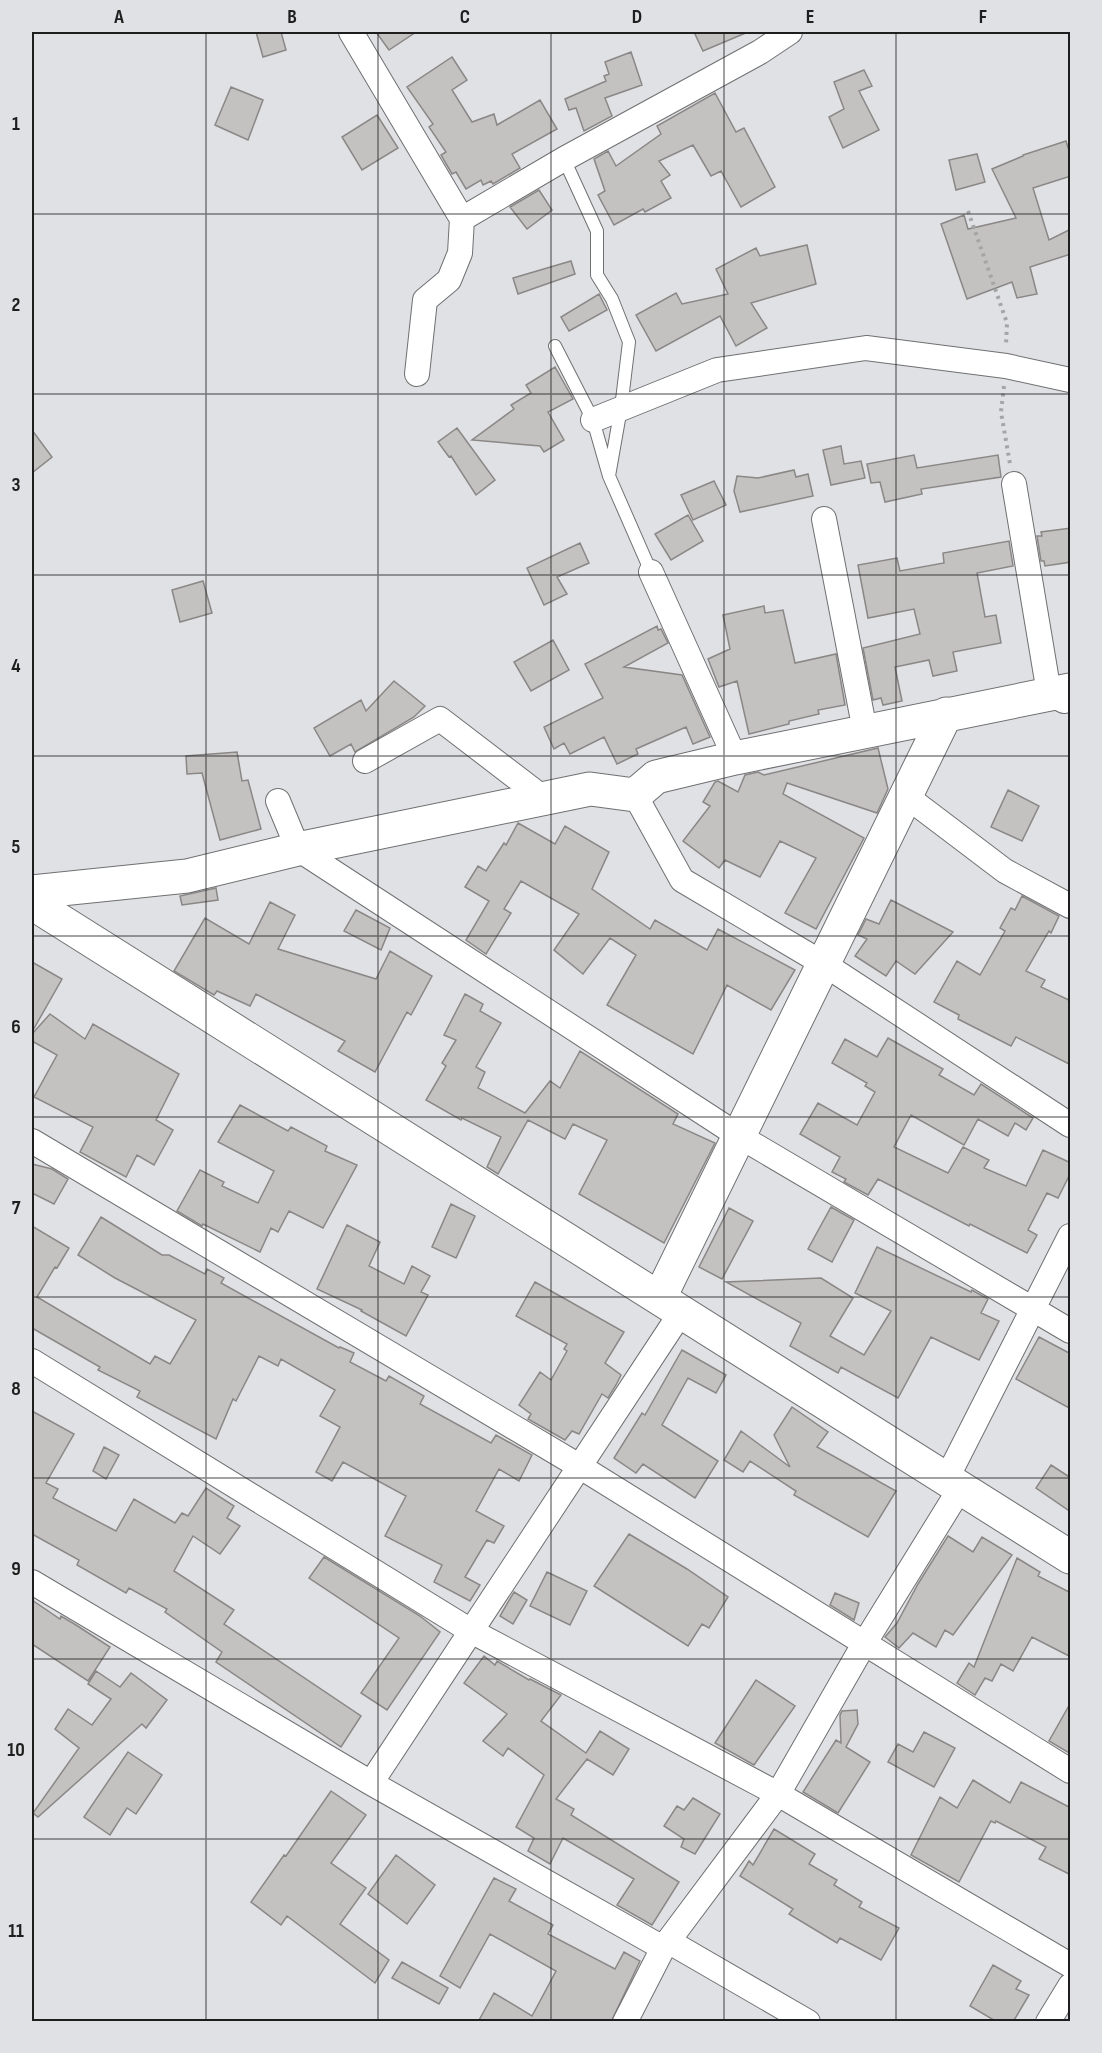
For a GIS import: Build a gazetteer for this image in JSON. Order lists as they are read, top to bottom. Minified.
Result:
{"grid":{"columns":["A","B","C","D","E","F"],"rows":["1","2","3","4","5","6","7","8","9","10","11"]}}
